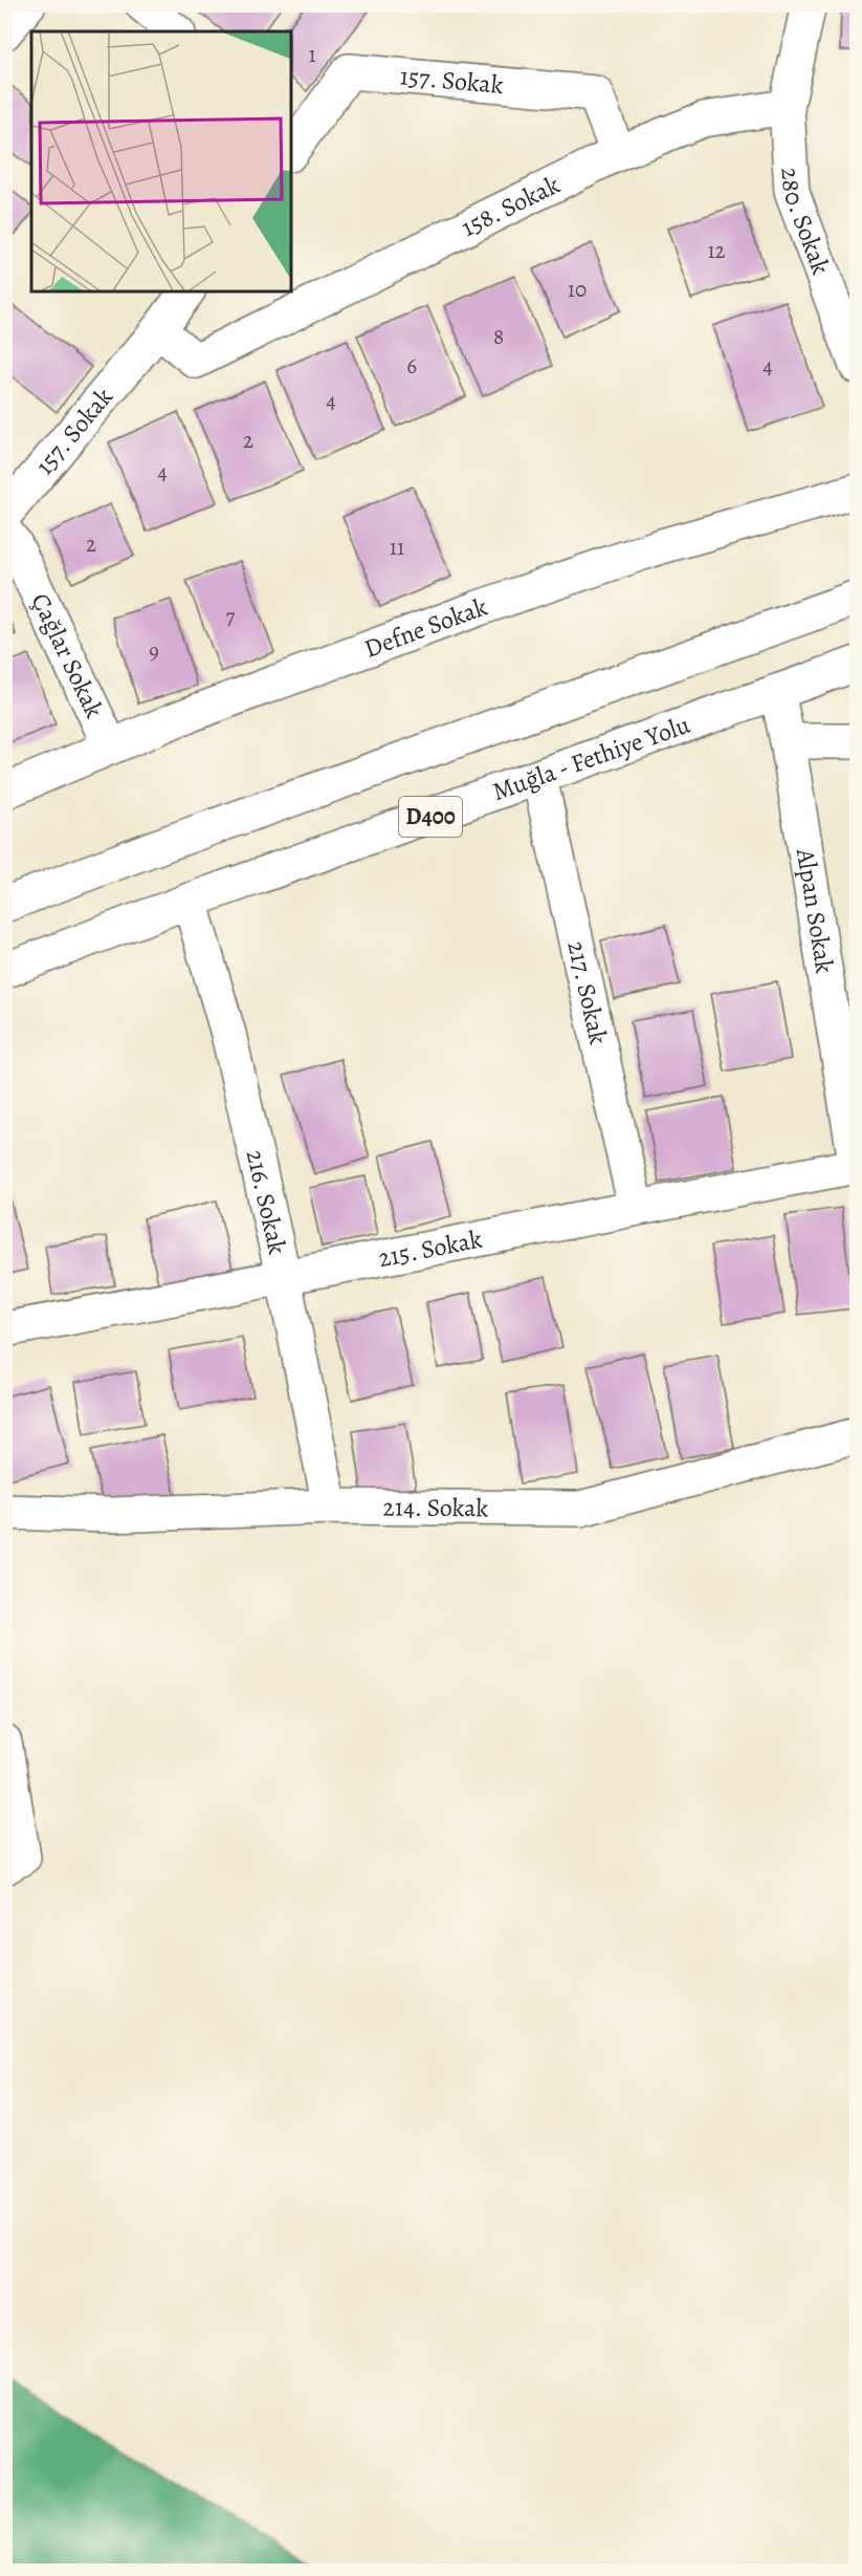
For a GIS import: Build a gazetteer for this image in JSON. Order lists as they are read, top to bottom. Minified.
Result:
{"streets":{"main road":["157. Sokak","158. Sokak","280. Sokak","Defne Sokak","Çağlar Sokak","Muğla - Fethiye Yolu","D400","Alpan Sokak","217. Sokak","216. Sokak","215. Sokak","214. Sokak"]},"crossings":[["157. Sokak","158. Sokak"],["158. Sokak","280. Sokak"],["Defne Sokak","Çağlar Sokak"],["Muğla - Fethiye Yolu","Alpan Sokak"],["Muğla - Fethiye Yolu","217. Sokak"],["Muğla - Fethiye Yolu","216. Sokak"],["Alpan Sokak","215. Sokak"],["217. Sokak","215. Sokak"],["216. Sokak","215. Sokak"],["216. Sokak","214. Sokak"]],"house_numbers":["1","12","10","8","6","4","4","2","4","2","11","7","9"]}
